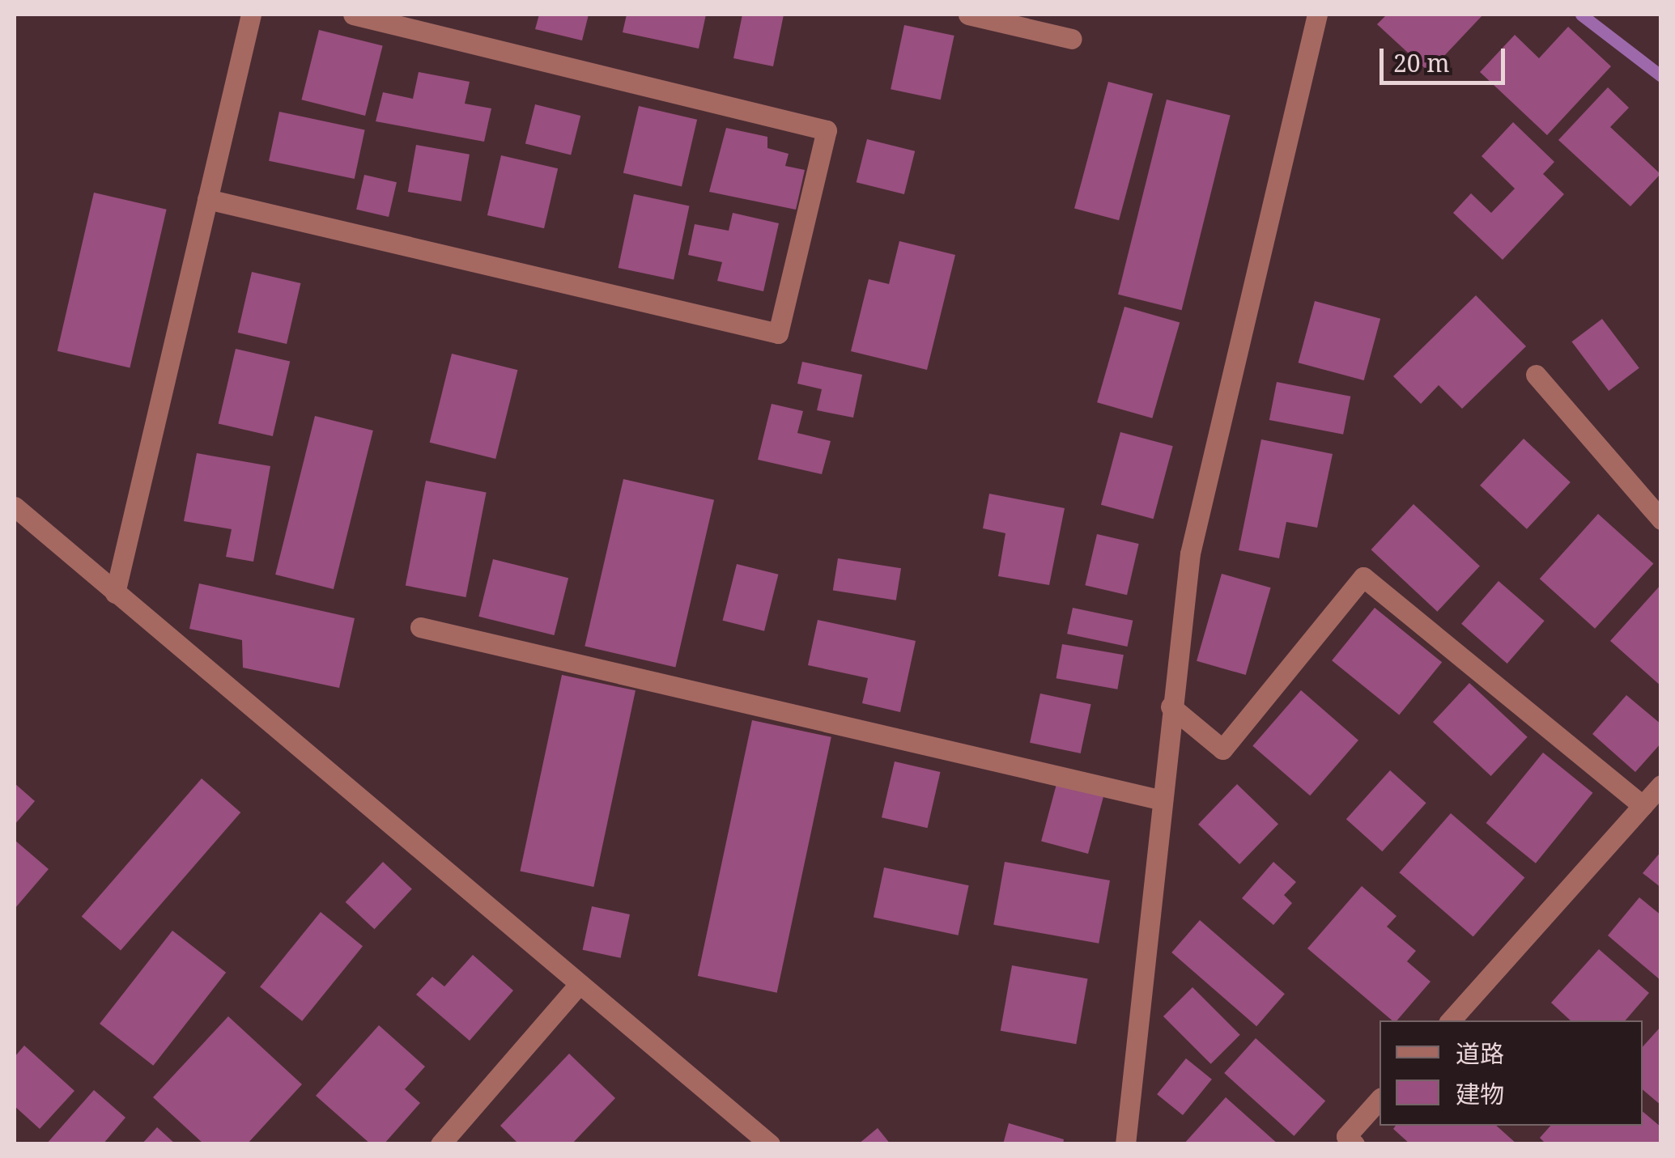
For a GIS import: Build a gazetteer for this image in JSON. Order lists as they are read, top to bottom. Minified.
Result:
{"legend":["道路","建物"],"scale_bar":"20 m"}
